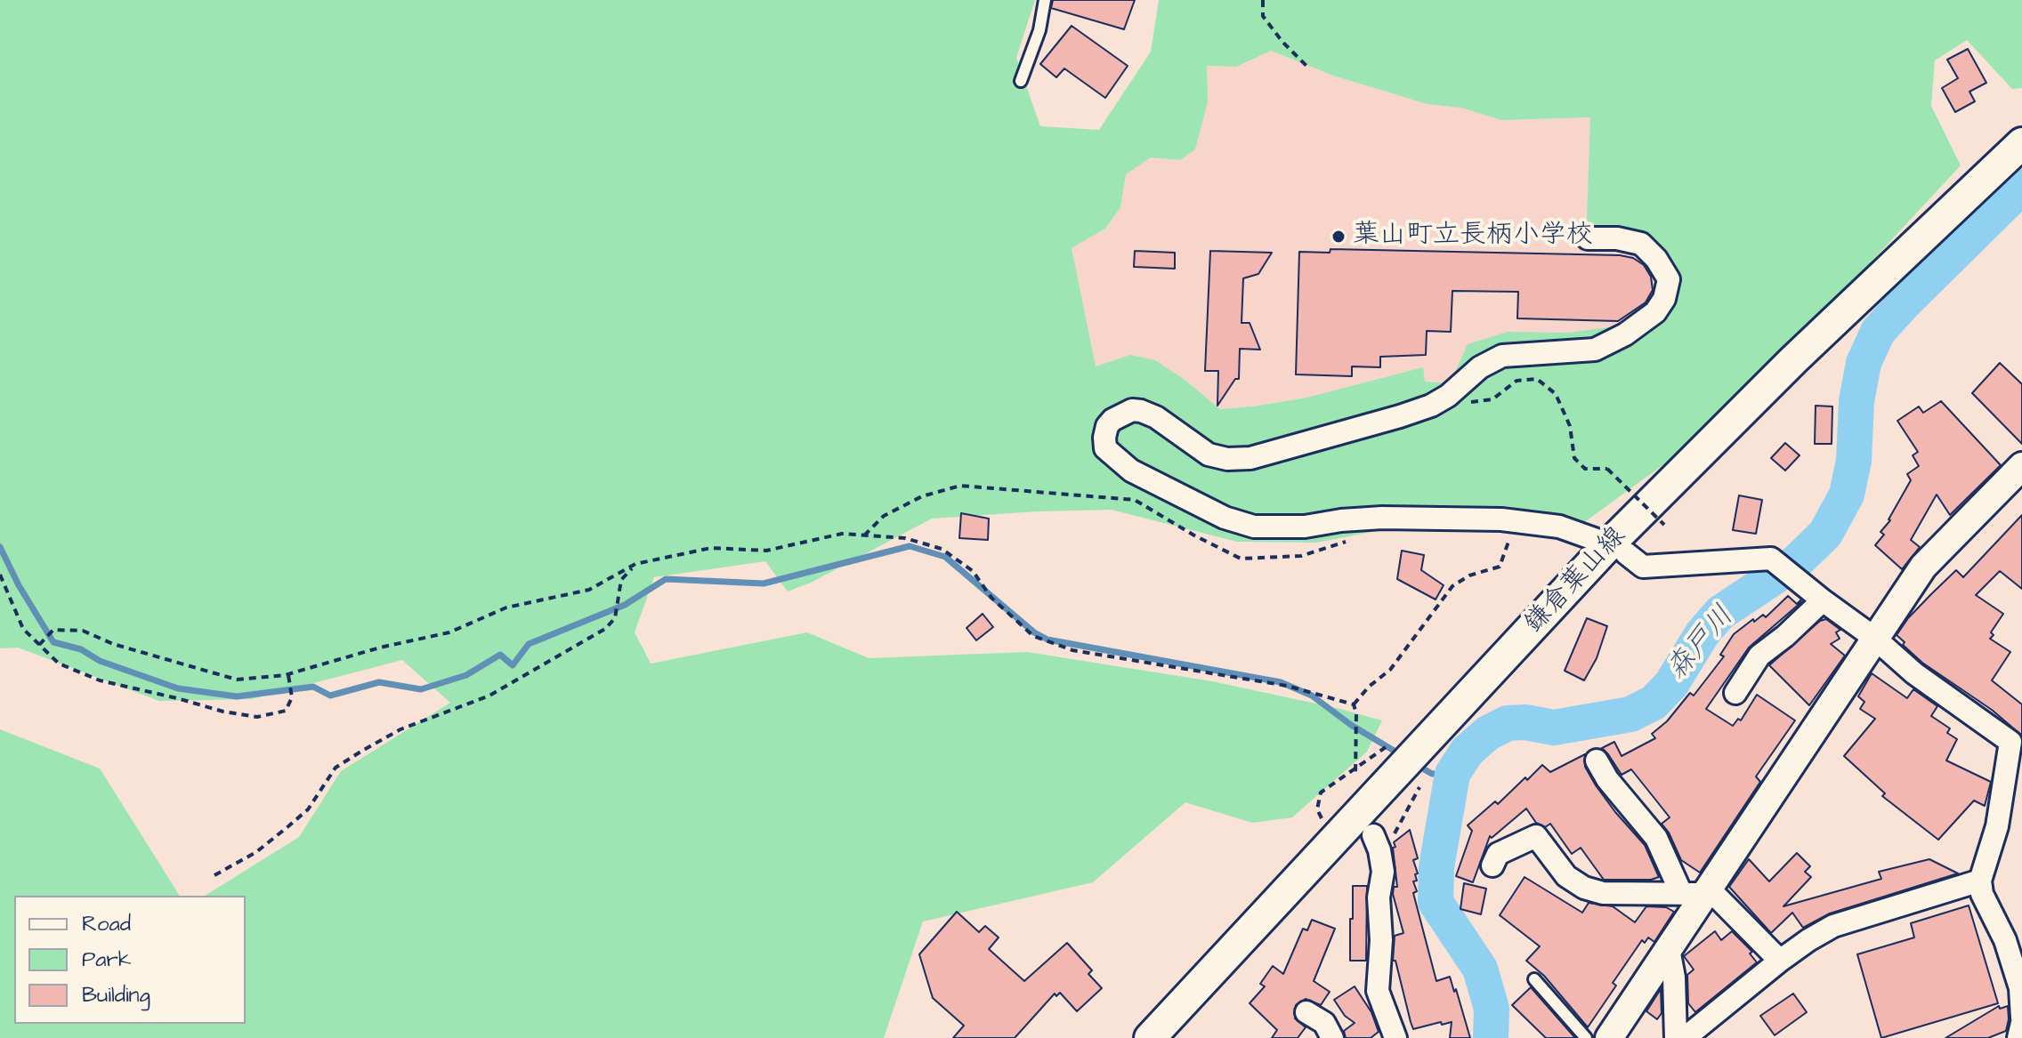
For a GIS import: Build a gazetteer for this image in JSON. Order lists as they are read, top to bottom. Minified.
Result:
{"streets":{"main road":["鎌倉葉山線"]},"water":["森戸川"],"places":["葉山町立長柄小学校"],"legend":["Road","Park","Building"]}
